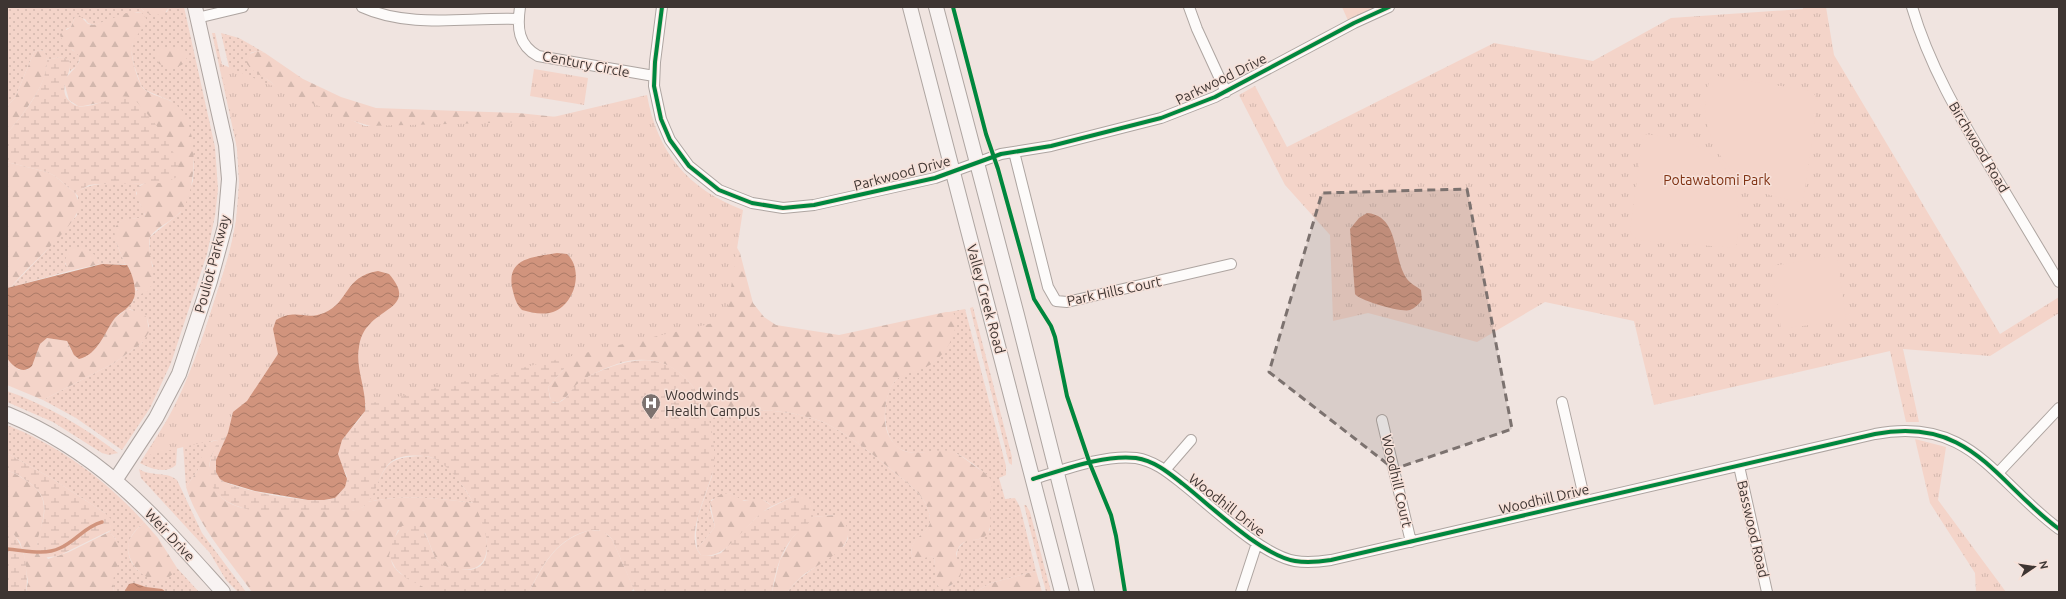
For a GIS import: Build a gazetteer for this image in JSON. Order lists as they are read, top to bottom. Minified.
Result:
{"streets":{"main road":["Pouliot Parkway","Valley Creek Road","Weir Drive"],"street":["Century Circle","Parkwood Drive","Birchwood Road","Park Hills Court","Woodhill Court","Woodhill Drive","Basswood Road"]},"crossings":[["Century Circle","Parkwood Drive"],["Parkwood Drive","Park Hills Court"],["Parkwood Drive","Valley Creek Road"],["Pouliot Parkway","Weir Drive"],["Valley Creek Road","Woodhill Drive"],["Woodhill Court","Woodhill Drive"],["Woodhill Drive","Basswood Road"]],"parks":["Potawatomi Park"],"places":{"hospital":["Woodwinds Health Campus"]},"north":"right"}
